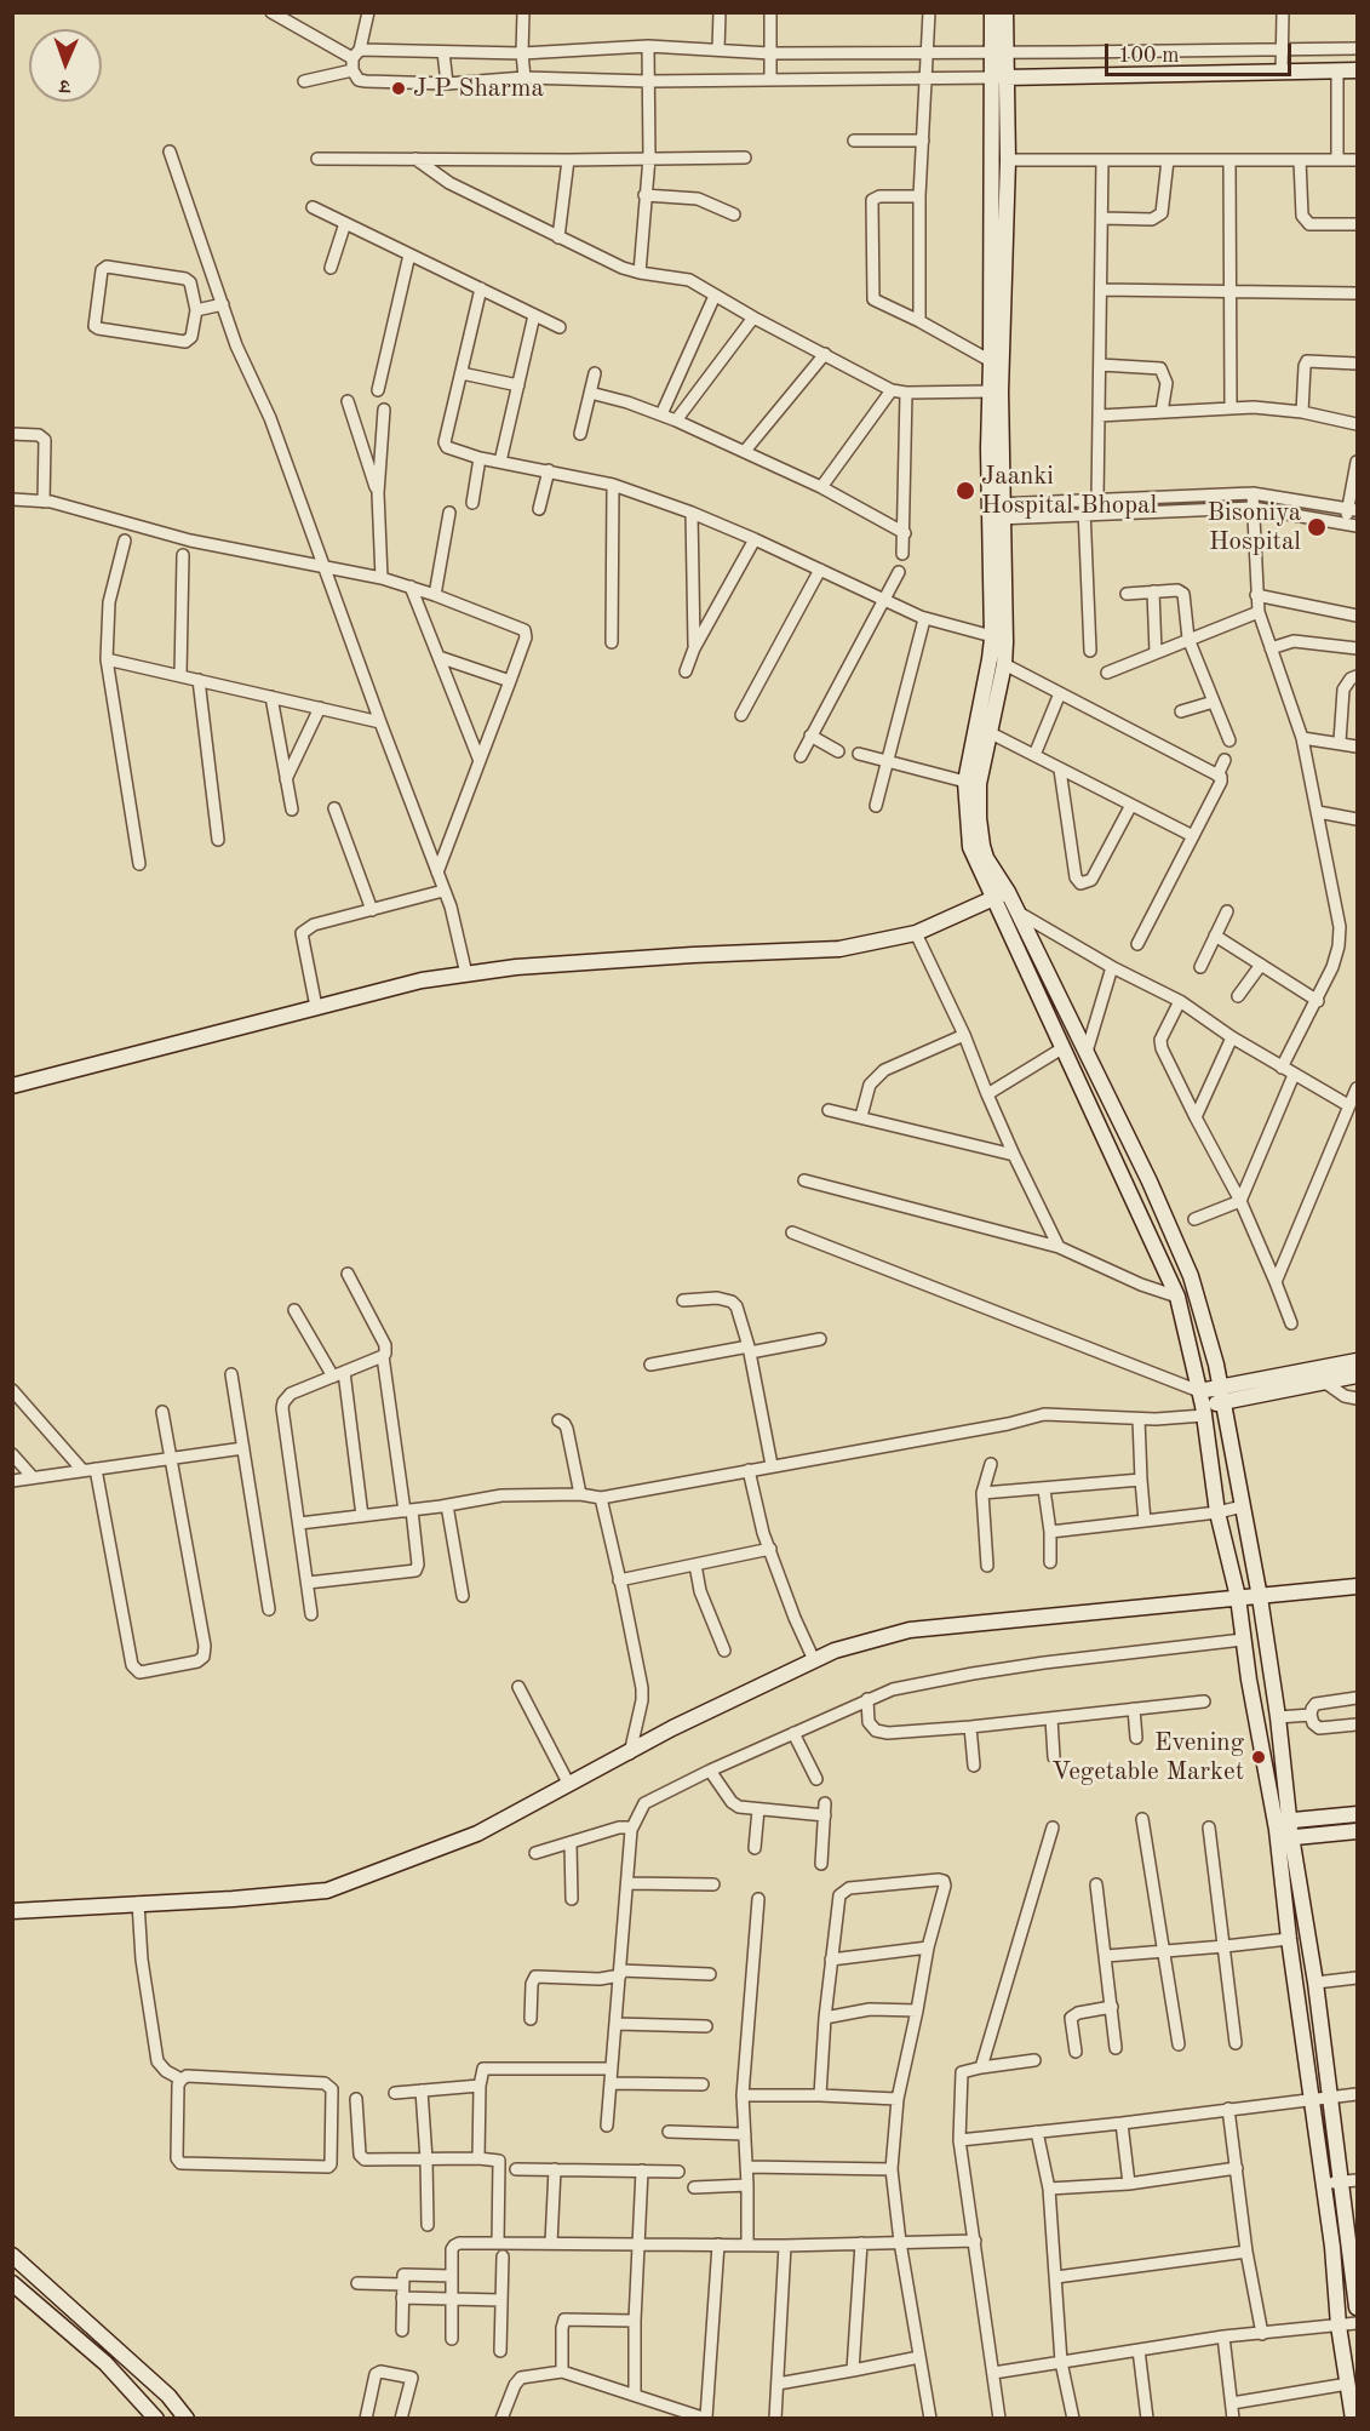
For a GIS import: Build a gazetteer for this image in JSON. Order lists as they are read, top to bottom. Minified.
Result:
{"places":["J P Sharma","Jaanki Hospital Bhopal","Bisoniya Hospital","Evening Vegetable Market"],"scale_bar":"100 m","north":"bottom"}
